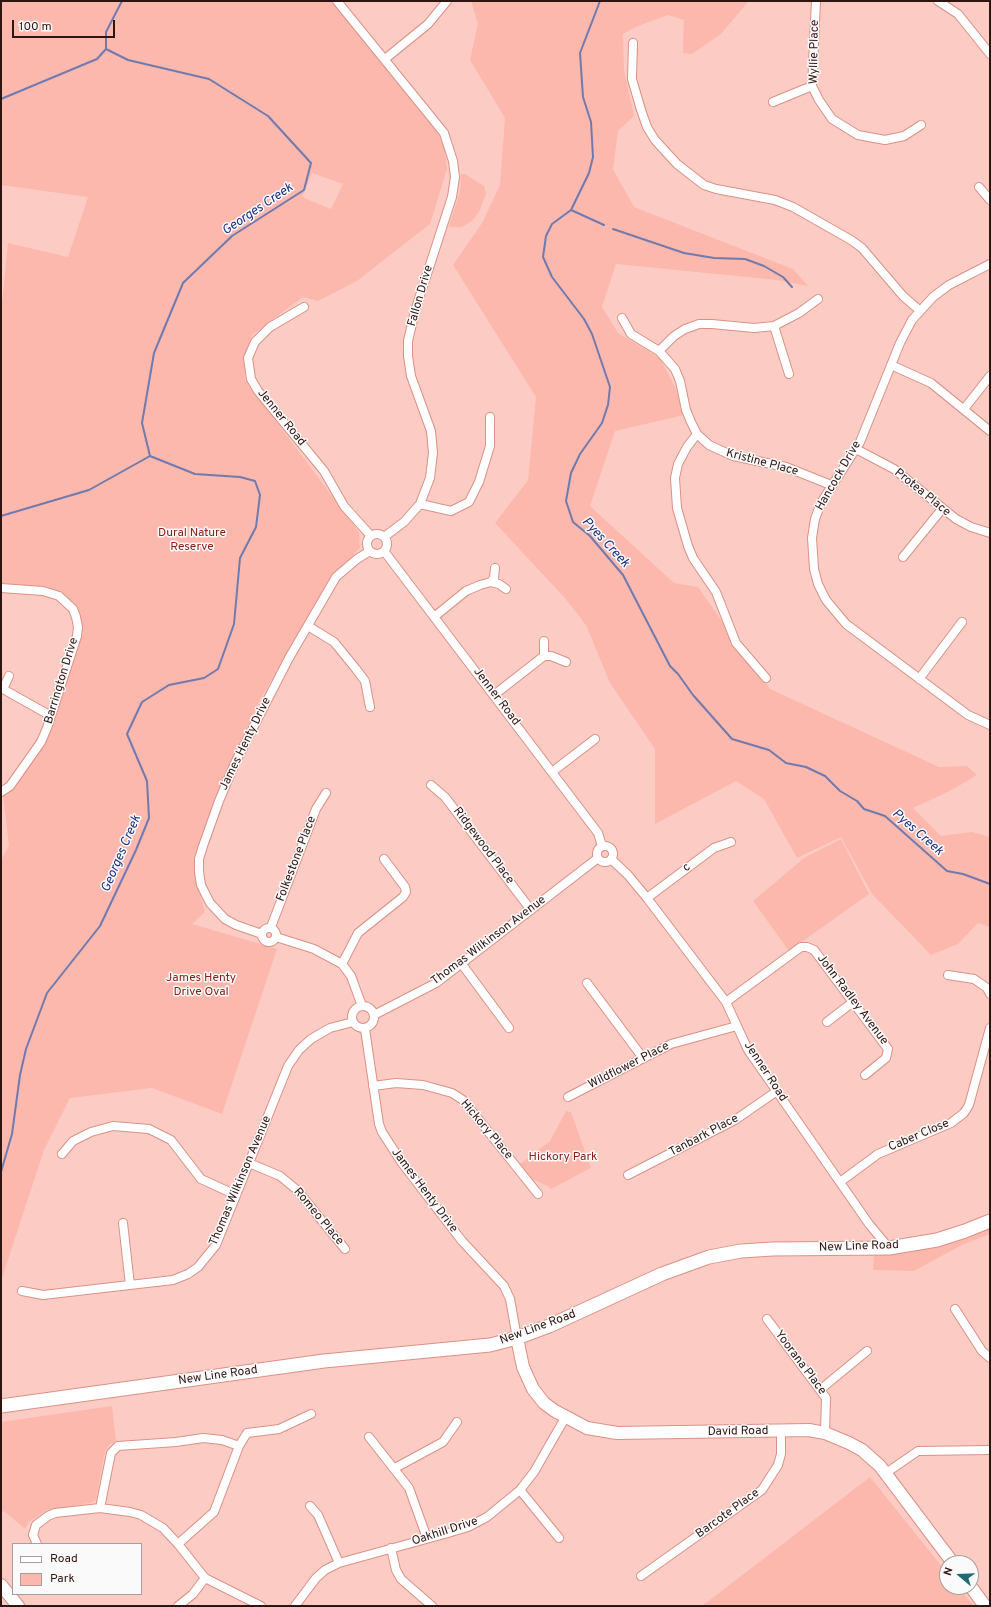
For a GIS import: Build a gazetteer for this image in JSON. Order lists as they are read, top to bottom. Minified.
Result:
{"streets":{"main road":["New Line Road"],"street":["Wyllie Place","Fallon Drive","Jenner Road","Kristine Place","Hancock Drive","Protea Place","Barrington Drive","James Henty Drive","Ridgewood Place","Folkestone Place","c","Thomas Wilkinson Avenue","John Radley Avenue","Wildflower Place","Hickory Place","Tanbark Place","Caber Close","Romeo Place","Yoorana Place","David Road","Barcote Place","Oakhill Drive"]},"crossings":[["Fallon Drive","Jenner Road"],["Fallon Drive","James Henty Drive"],["Jenner Road","James Henty Drive"],["Jenner Road","c"],["Jenner Road","Thomas Wilkinson Avenue"],["Jenner Road","John Radley Avenue"],["Jenner Road","Wildflower Place"],["Jenner Road","Tanbark Place"],["Jenner Road","Caber Close"],["Jenner Road","New Line Road"],["Kristine Place","Hancock Drive"],["Hancock Drive","Protea Place"],["James Henty Drive","Folkestone Place"],["James Henty Drive","Thomas Wilkinson Avenue"],["James Henty Drive","Hickory Place"],["James Henty Drive","New Line Road"],["James Henty Drive","David Road"],["Ridgewood Place","Thomas Wilkinson Avenue"],["Thomas Wilkinson Avenue","Romeo Place"],["New Line Road","David Road"],["Yoorana Place","David Road"],["David Road","Barcote Place"],["David Road","Oakhill Drive"]],"water":["Georges Creek","Pyes Creek"],"parks":["Dural Nature Reserve","James Henty Drive Oval","Hickory Park"],"legend":["Road","Park"],"scale_bar":"100 m","north":"left"}
